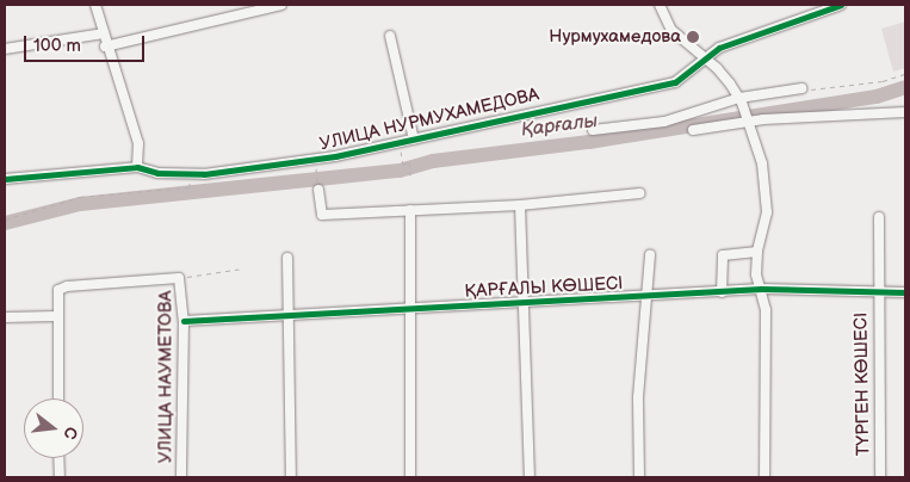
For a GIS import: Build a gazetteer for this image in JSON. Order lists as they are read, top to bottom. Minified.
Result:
{"streets":{"street":["УЛИЦА НУРМУХАМЕДОВА","ҚАРҒАЛЫ КӨШЕСІ","УЛИЦА НАУМЕТОВА","ТҮРГЕН КӨШЕСІ"]},"crossings":[["ҚАРҒАЛЫ КӨШЕСІ","УЛИЦА НАУМЕТОВА"],["ҚАРҒАЛЫ КӨШЕСІ","ТҮРГЕН КӨШЕСІ"]],"water":["Қарғалы"],"places":["Нурмухамедова"],"scale_bar":"100 m","north":"right"}
